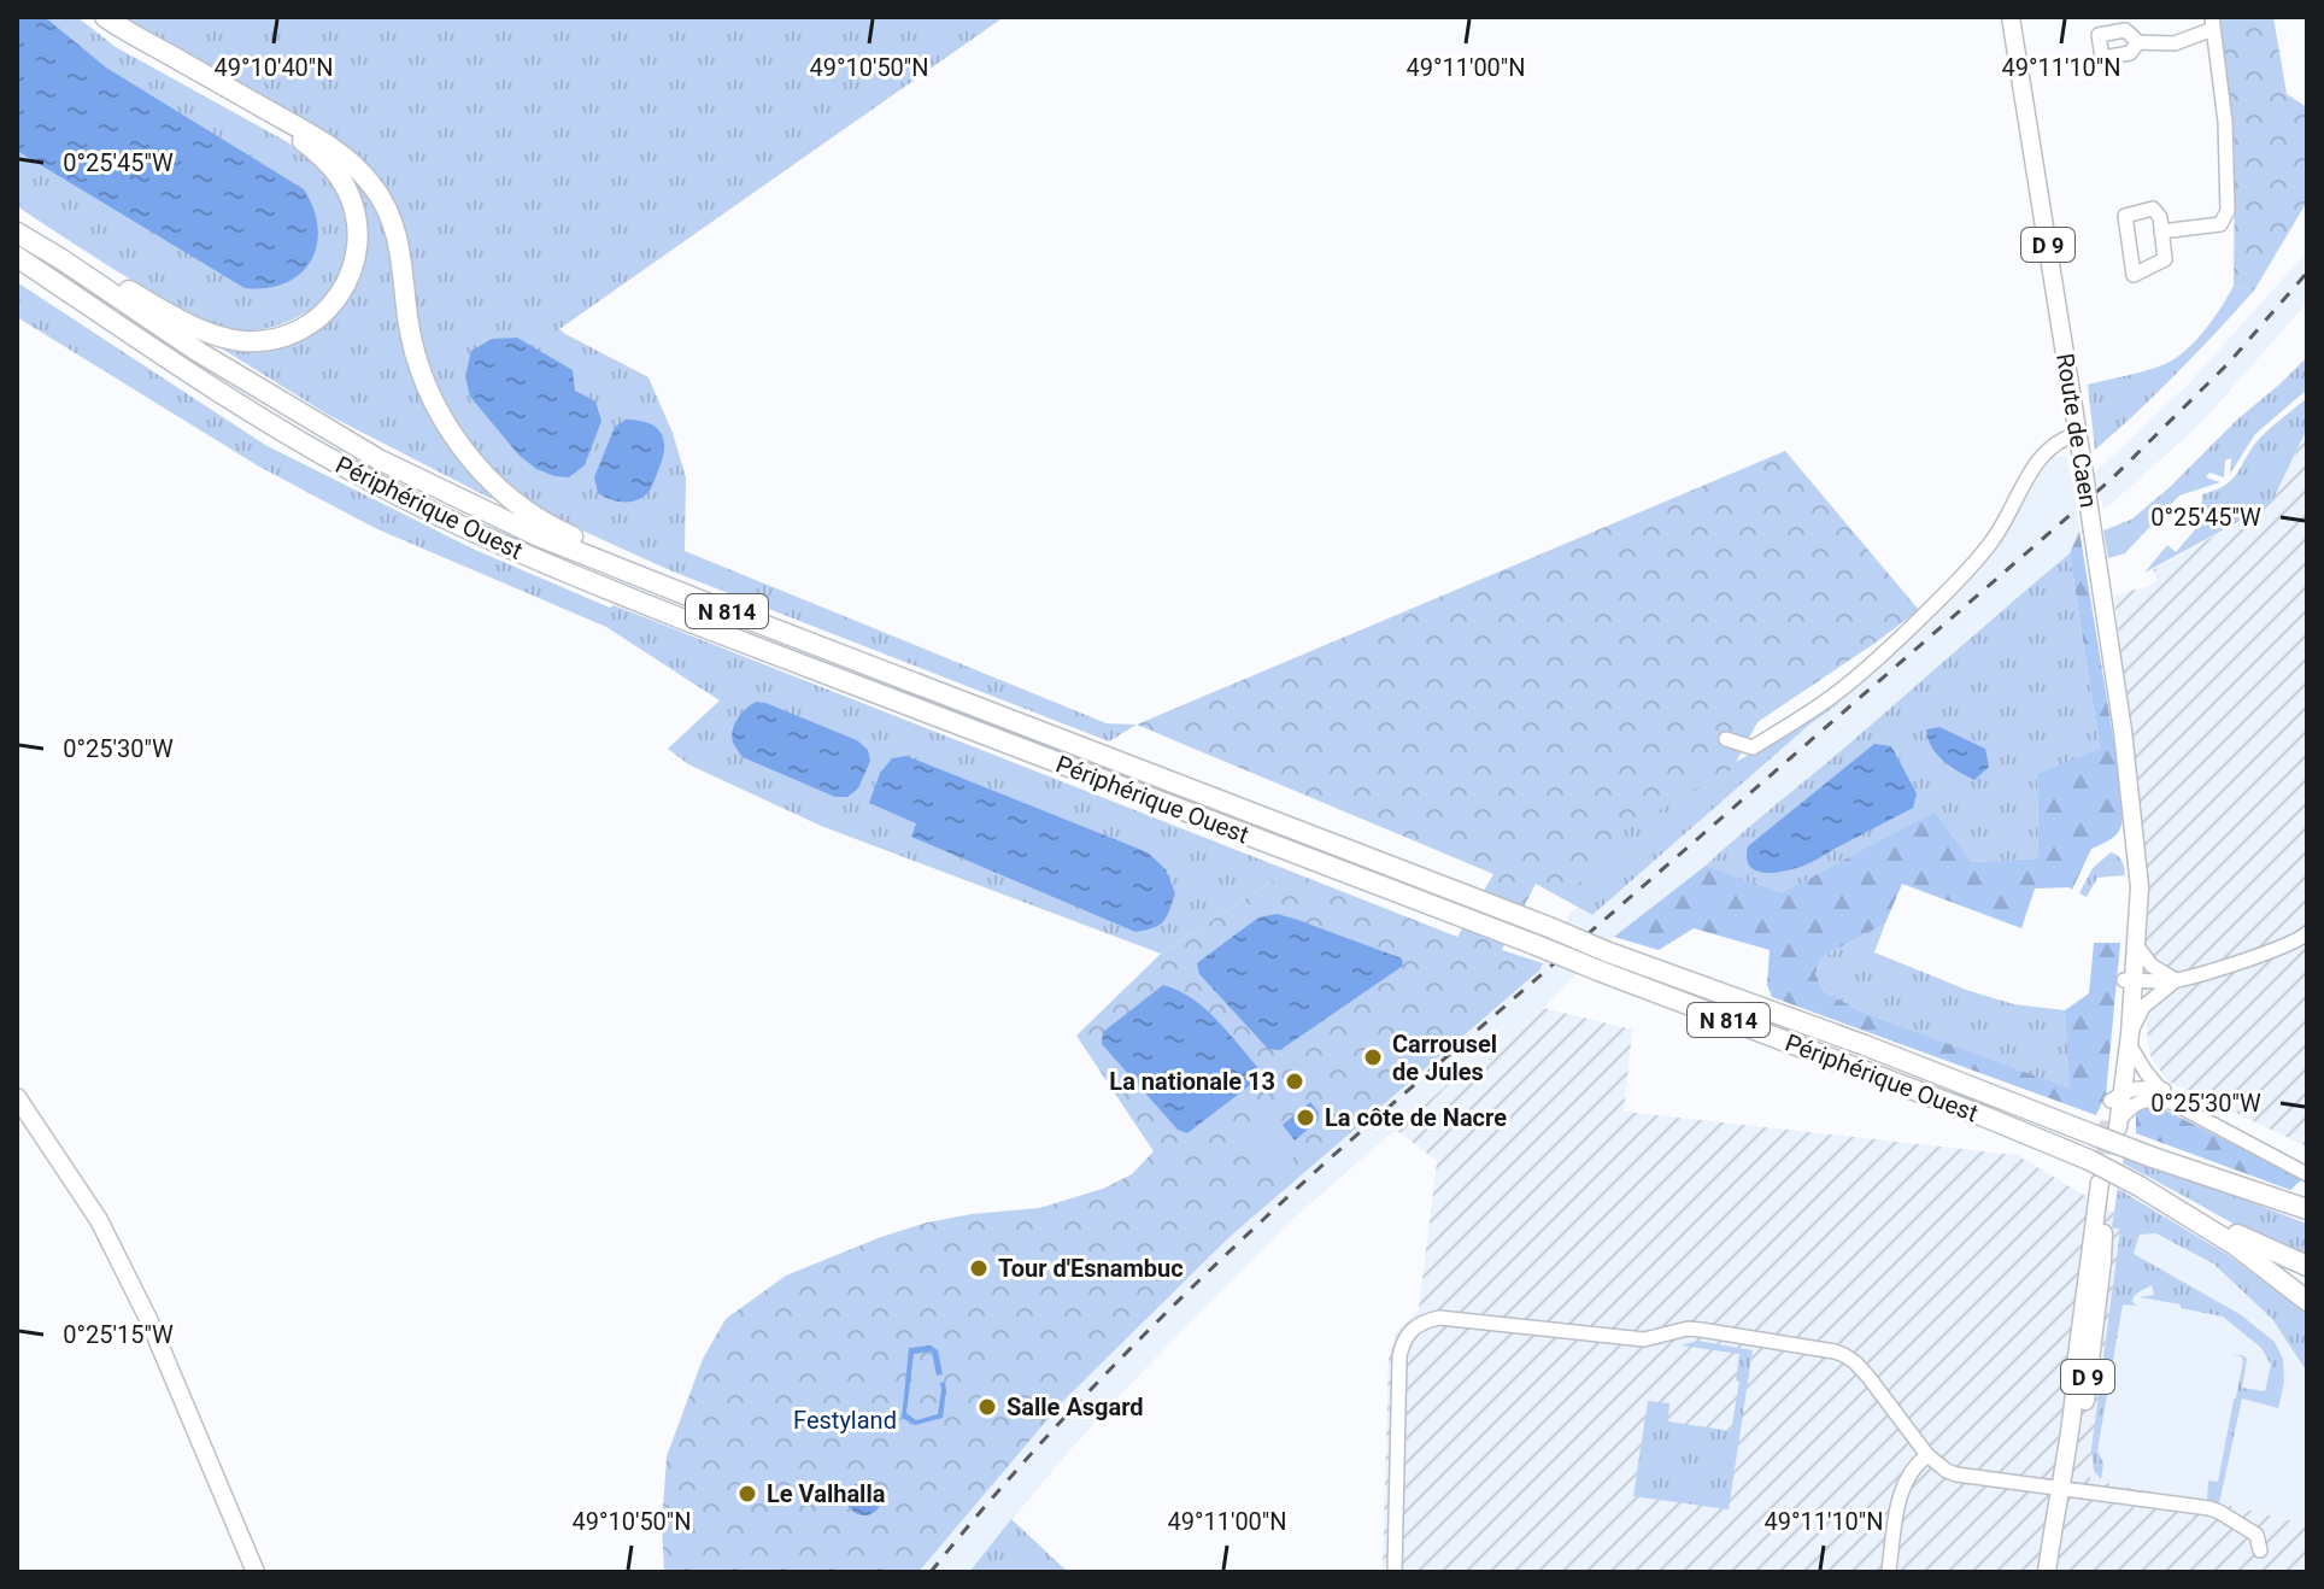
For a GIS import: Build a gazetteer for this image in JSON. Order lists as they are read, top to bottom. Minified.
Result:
{"streets":{"highway":["Périphérique Ouest","N 814"],"main road":["D 9","Route de Caen"]},"crossings":[["Route de Caen","Périphérique Ouest"]],"parks":["Festyland"],"places":["Carrousel de Jules","La nationale 13","La côte de Nacre","Tour d'Esnambuc","Salle Asgard","Le Valhalla"],"coordinates":["49°10'40\"N","49°10'50\"N","49°11'00\"N","49°11'10\"N","0°25'45\"W","0°25'30\"W","0°25'15\"W"]}
